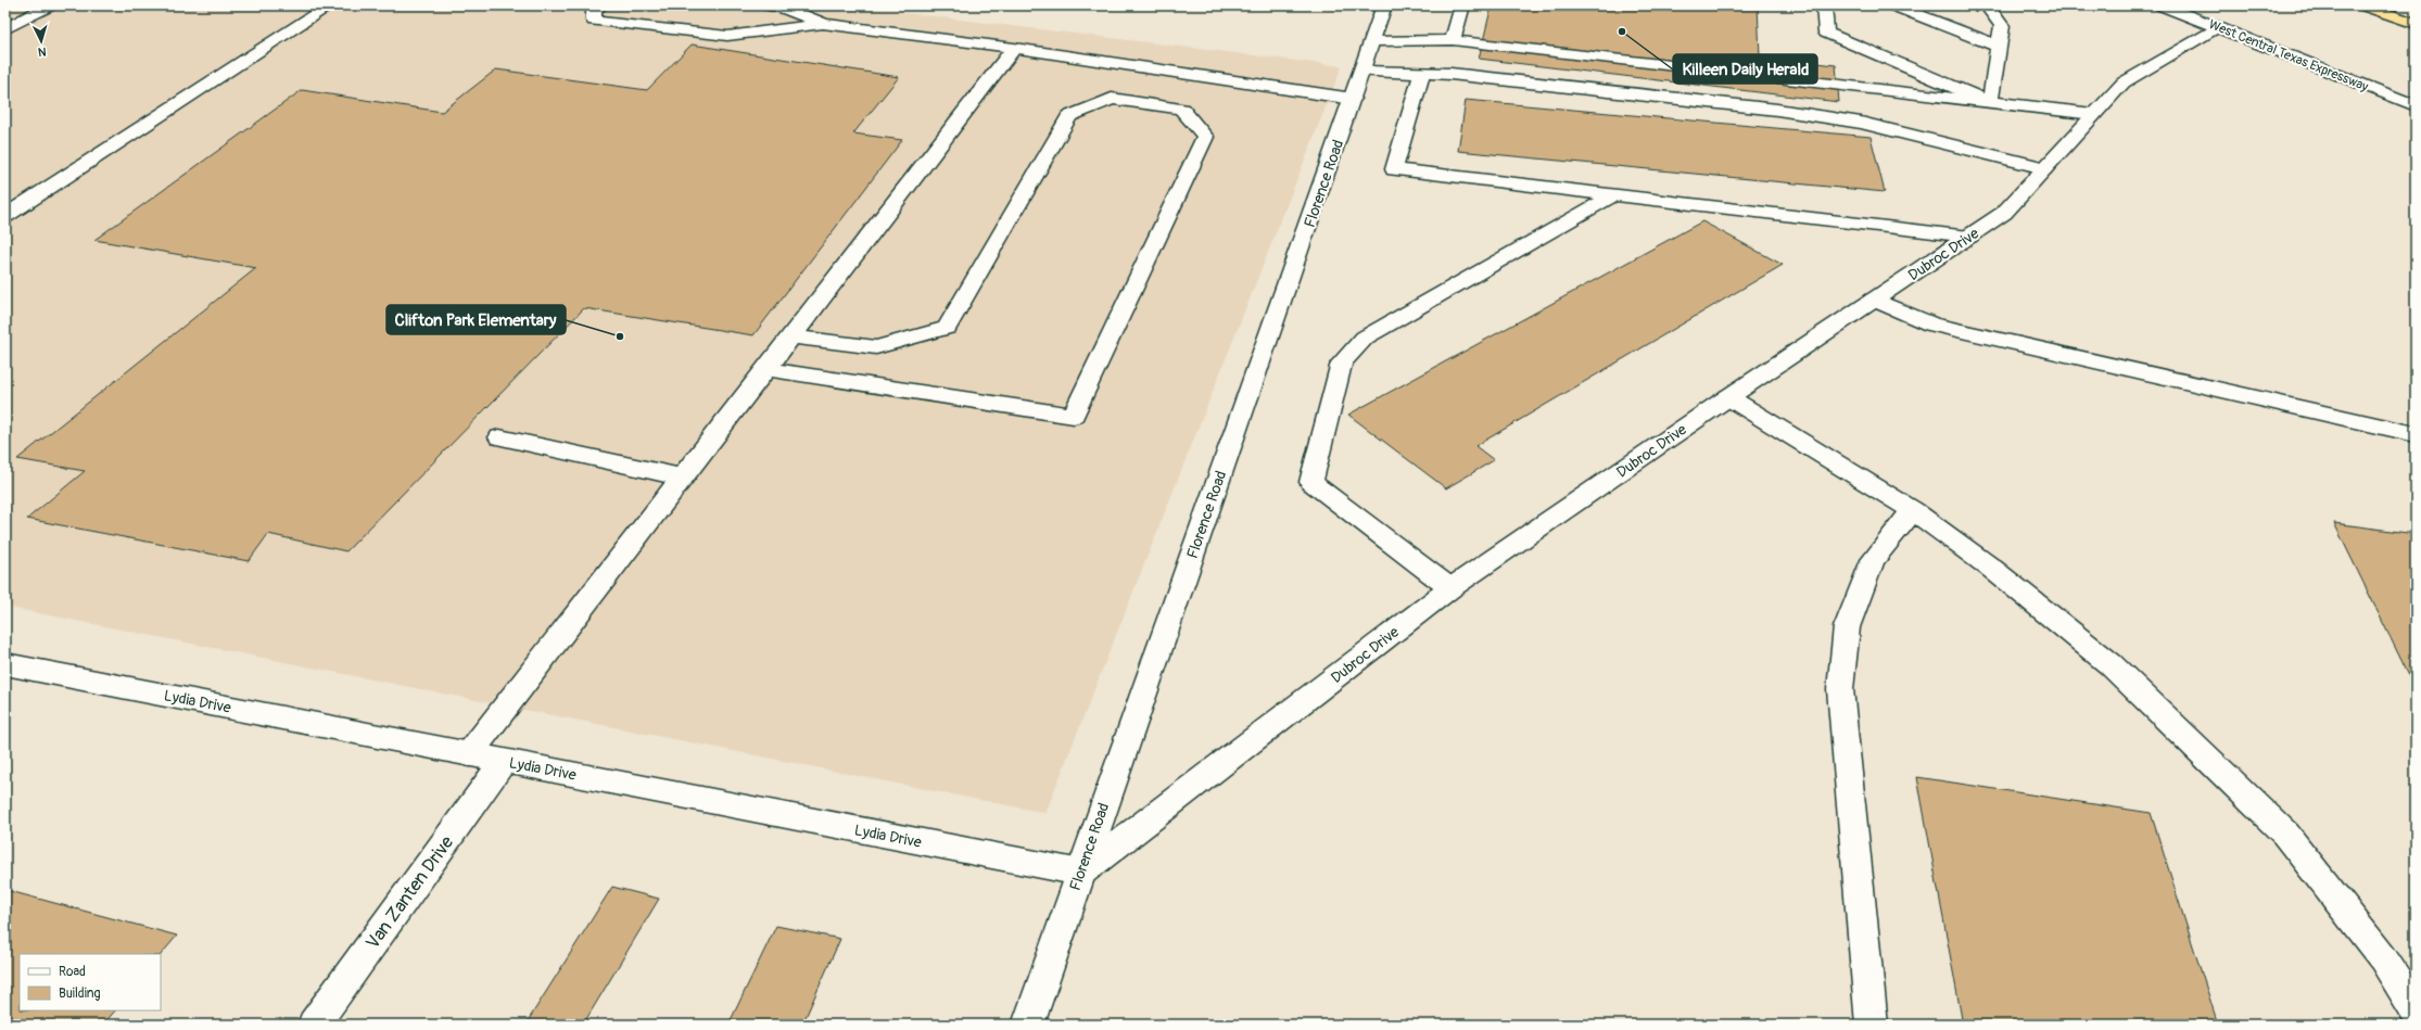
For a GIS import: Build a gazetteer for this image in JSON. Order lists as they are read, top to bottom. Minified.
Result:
{"streets":{"street":["West Central Texas Expressway","Florence Road","Dubroc Drive","Lydia Drive","Van Zanten Drive"]},"crossings":[["West Central Texas Expressway","Dubroc Drive"],["Florence Road","Dubroc Drive"],["Florence Road","Lydia Drive"],["Dubroc Drive","Lydia Drive"],["Lydia Drive","Van Zanten Drive"]],"places":["Killeen Daily Herald","Clifton Park Elementary"],"legend":["Road","Building"],"north":"bottom"}
